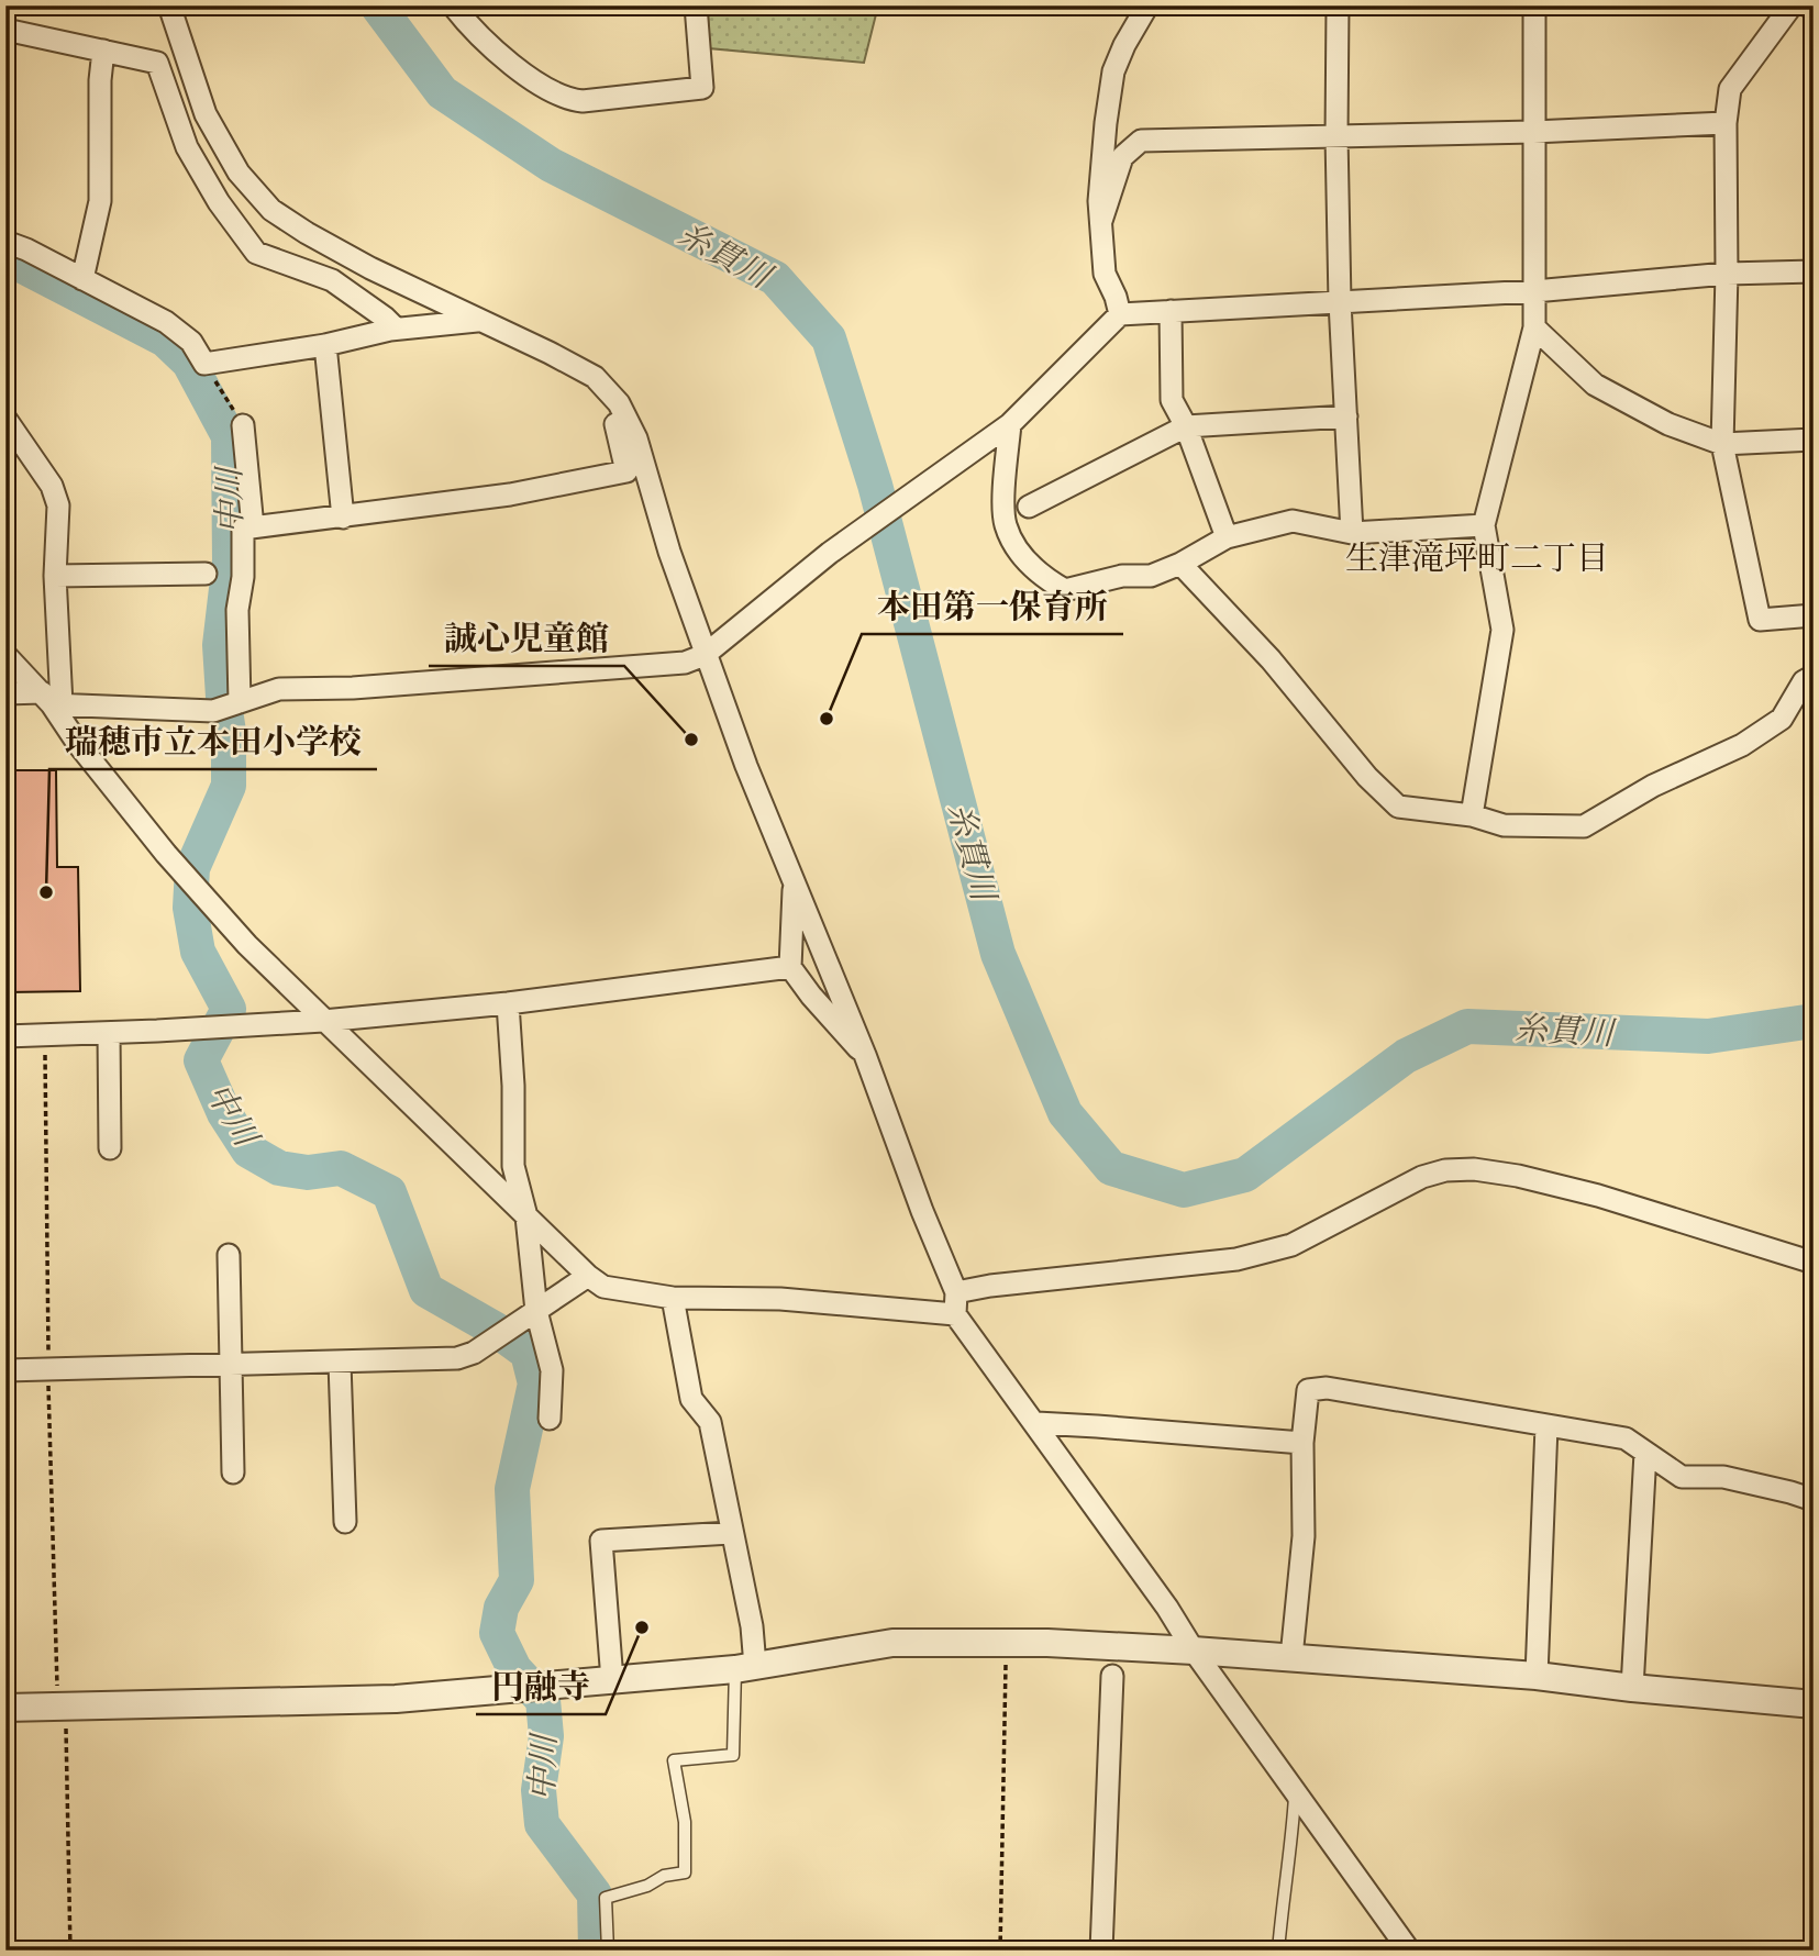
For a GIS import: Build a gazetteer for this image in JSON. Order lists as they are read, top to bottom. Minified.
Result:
{"districts":["生津滝坪町二丁目"],"water":["糸貫川","中川"],"places":["本田第一保育所","誠心児童館","瑞穂市立本田小学校","円融寺"]}
